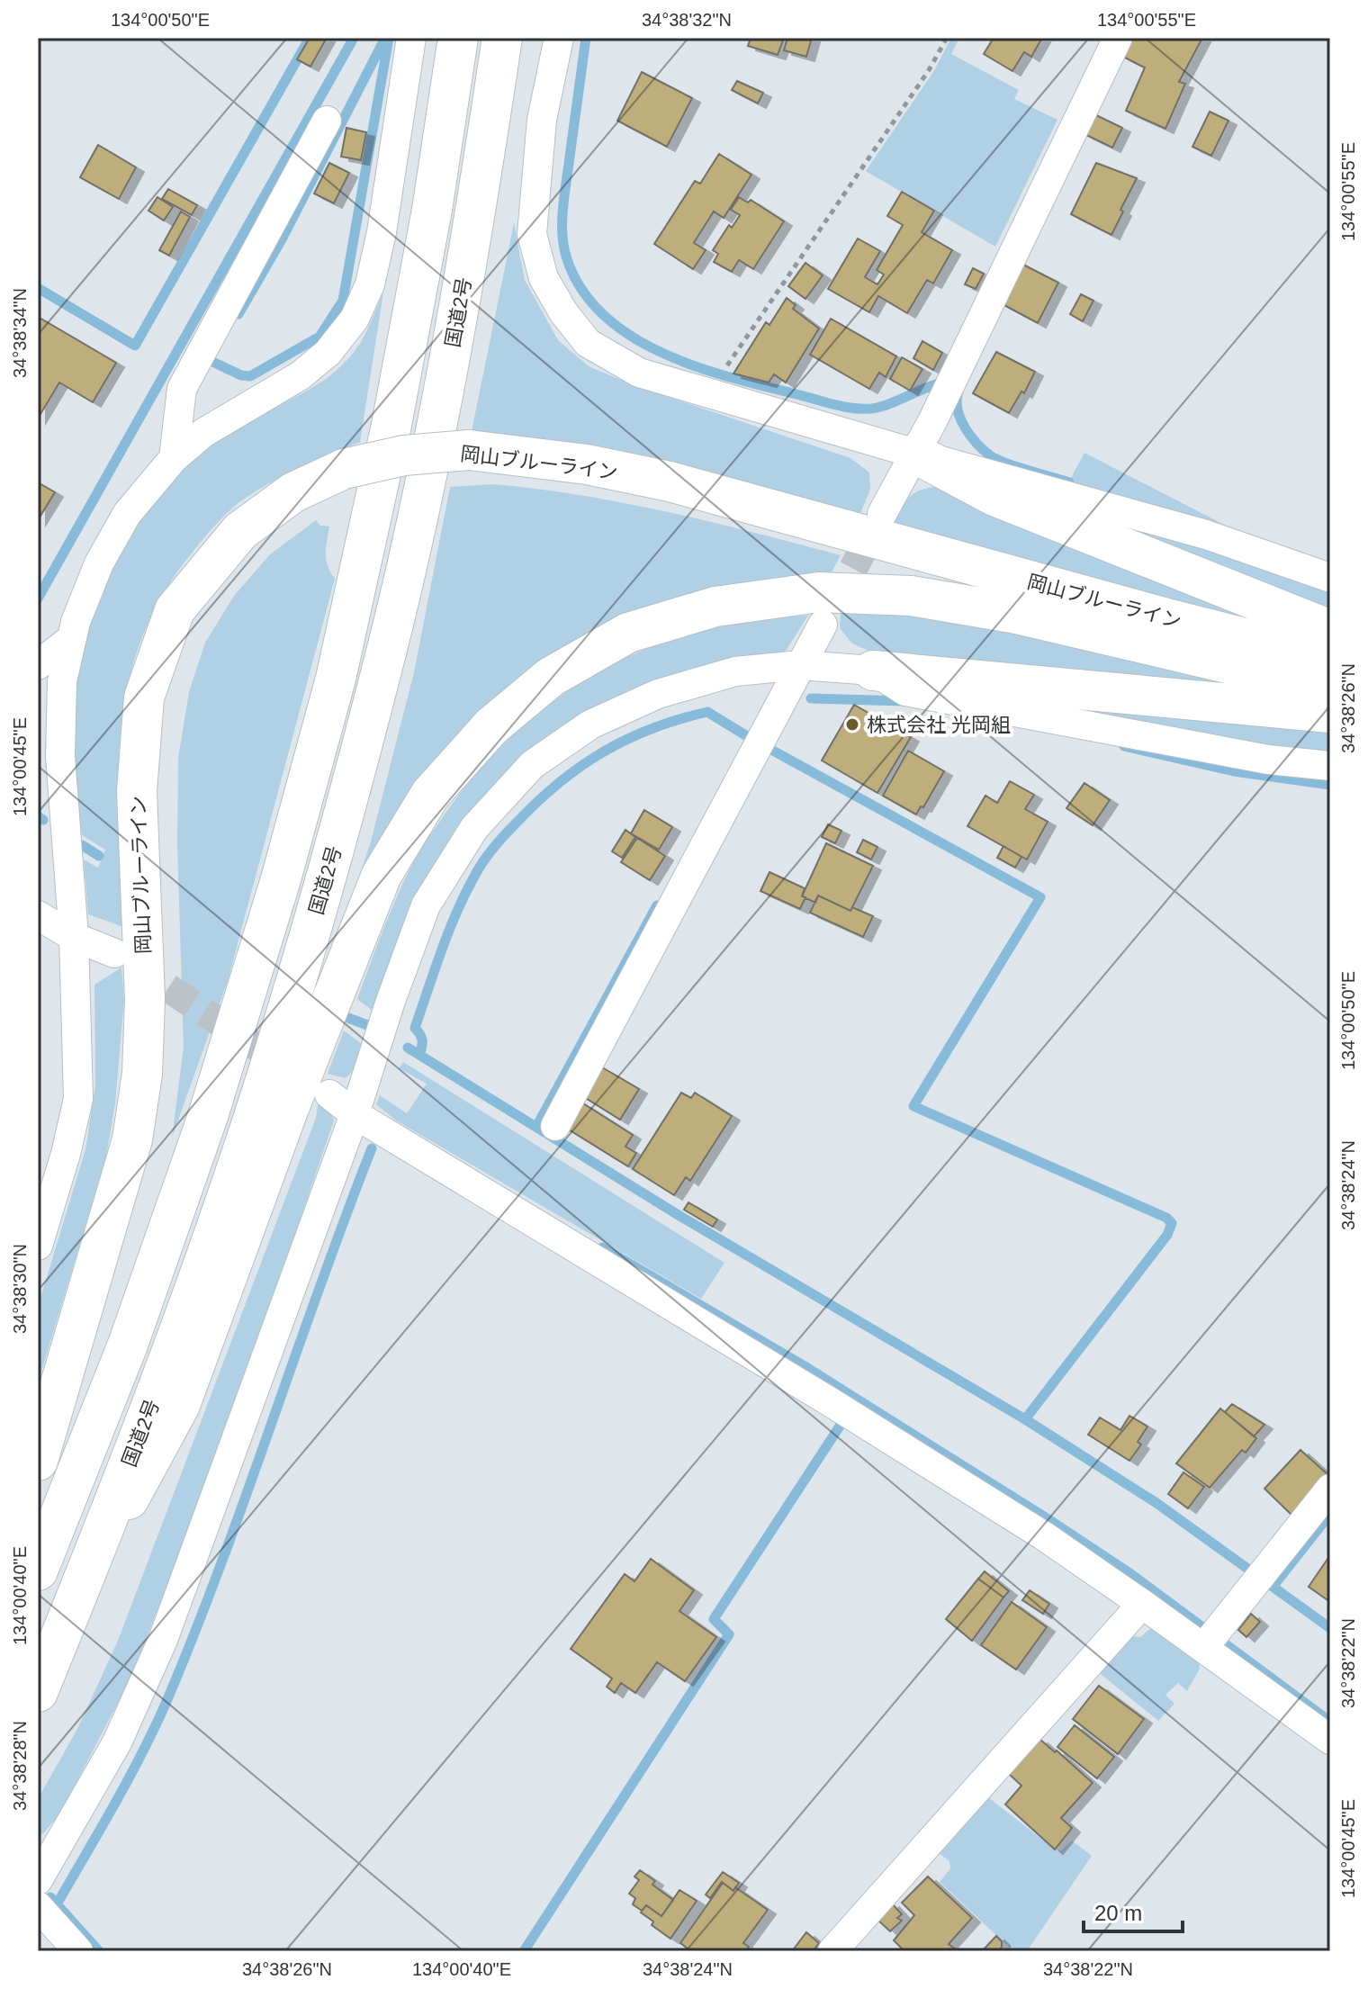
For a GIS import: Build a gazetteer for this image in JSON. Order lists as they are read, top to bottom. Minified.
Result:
{"streets":{"main road":["国道2号","岡山ブルーライン"]},"crossings":[["国道2号","岡山ブルーライン"]],"places":["株式会社 光岡組"],"scale_bar":"20 m","coordinates":["134°00'50\"E","34°38'32\"N","134°00'55\"E","34°38'34\"N","34°38'26\"N","134°00'45\"E","34°38'24\"N","34°38'30\"N","134°00'40\"E","34°38'22\"N","34°38'28\"N"]}
